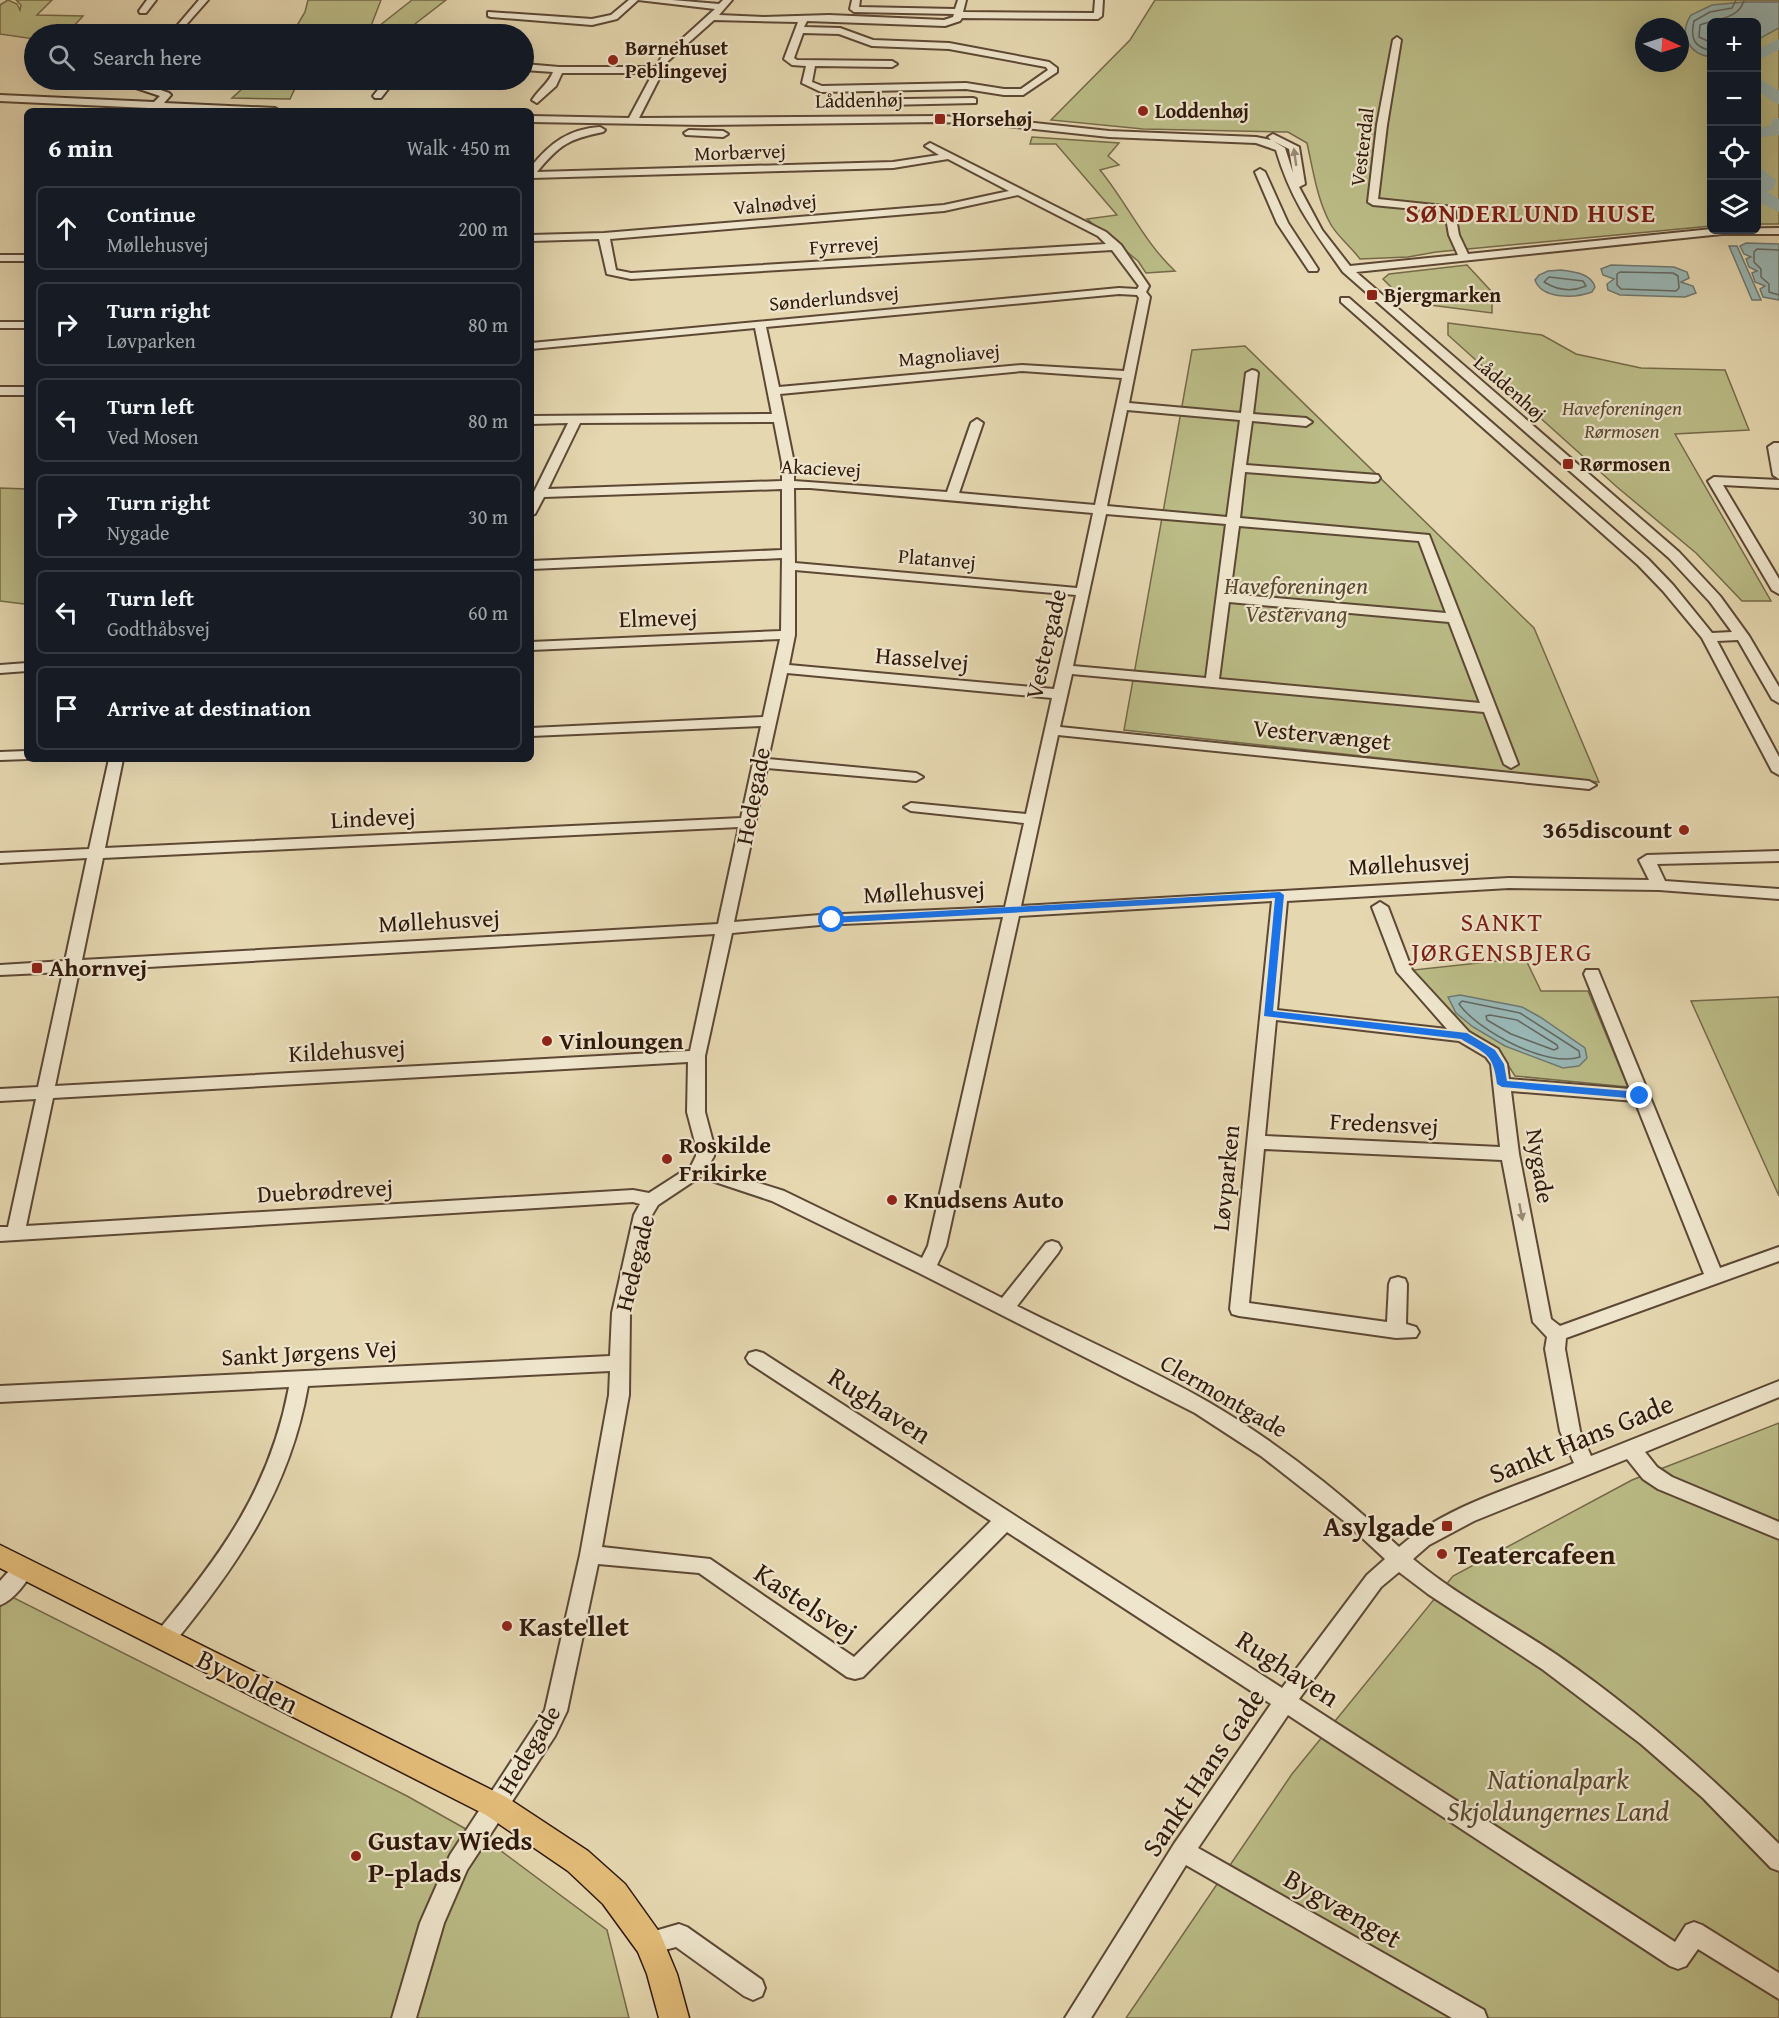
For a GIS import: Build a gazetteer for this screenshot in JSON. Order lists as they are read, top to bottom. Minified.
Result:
{"streets":{"main road":["Byvolden"],"street":["Låddenhøj","Vesterdal","Morbærvej","Valnødvej","Fyrrevej","Sønderlundsvej","Magnoliavej","Akacievej","Platanvej","Elmevej","Vestergade","Hasselvej","Vestervænget","Hedegade","Lindevej","Møllehusvej","Kildehusvej","Fredensvej","Nygade","Løvparken","Duebrødrevej","Sankt Jørgens Vej","Clermontgade","Rughaven","Sankt Hans Gade","Kastelsvej","Bygvænget"]},"crossings":[["Morbærvej","Vestergade"],["Valnødvej","Fyrrevej"],["Valnødvej","Vestergade"],["Fyrrevej","Vestergade"],["Sønderlundsvej","Vestergade"],["Sønderlundsvej","Hedegade"],["Magnoliavej","Vestergade"],["Magnoliavej","Hedegade"],["Akacievej","Vestergade"],["Akacievej","Hedegade"],["Platanvej","Vestergade"],["Platanvej","Hedegade"],["Elmevej","Hedegade"],["Vestergade","Hasselvej"],["Vestergade","Vestervænget"],["Vestergade","Møllehusvej"],["Vestergade","Clermontgade"],["Hasselvej","Hedegade"],["Hedegade","Lindevej"],["Hedegade","Møllehusvej"],["Hedegade","Kildehusvej"],["Hedegade","Duebrødrevej"],["Hedegade","Sankt Jørgens Vej"],["Hedegade","Clermontgade"],["Hedegade","Kastelsvej"],["Hedegade","Byvolden"],["Møllehusvej","Løvparken"],["Fredensvej","Nygade"],["Fredensvej","Løvparken"],["Clermontgade","Sankt Hans Gade"],["Rughaven","Sankt Hans Gade"],["Rughaven","Kastelsvej"],["Sankt Hans Gade","Bygvænget"]],"one_way":["Nygade"],"districts":["SØNDERLUND HUSE","SANKT JØRGENSBJERG"],"parks":["Haveforeningen Rørmosen","Haveforeningen Vestervang","Nationalpark Skjoldungernes Land"],"places":{"other":["Børnehuset Peblingevej","Loddenhøj","365discount","Vinloungen","Roskilde Frikirke","Knudsens Auto","Teatercafeen","Kastellet","Gustav Wieds P-plads"],"transit":["Horsehøj","Bjergmarken","Rørmosen","Ahornvej","Asylgade"]},"north":"right","page":{"map_buttons":["+","−"],"search":"Search here","heading":["6 min","Walk · 450 m"],"list":[["Continue","Møllehusvej","200 m"],["Turn right","Løvparken","80 m"],["Turn left","Ved Mosen","80 m"],["Turn right","Nygade","30 m"],["Turn left","Godthåbsvej","60 m"],"Arrive at destination"]}}
